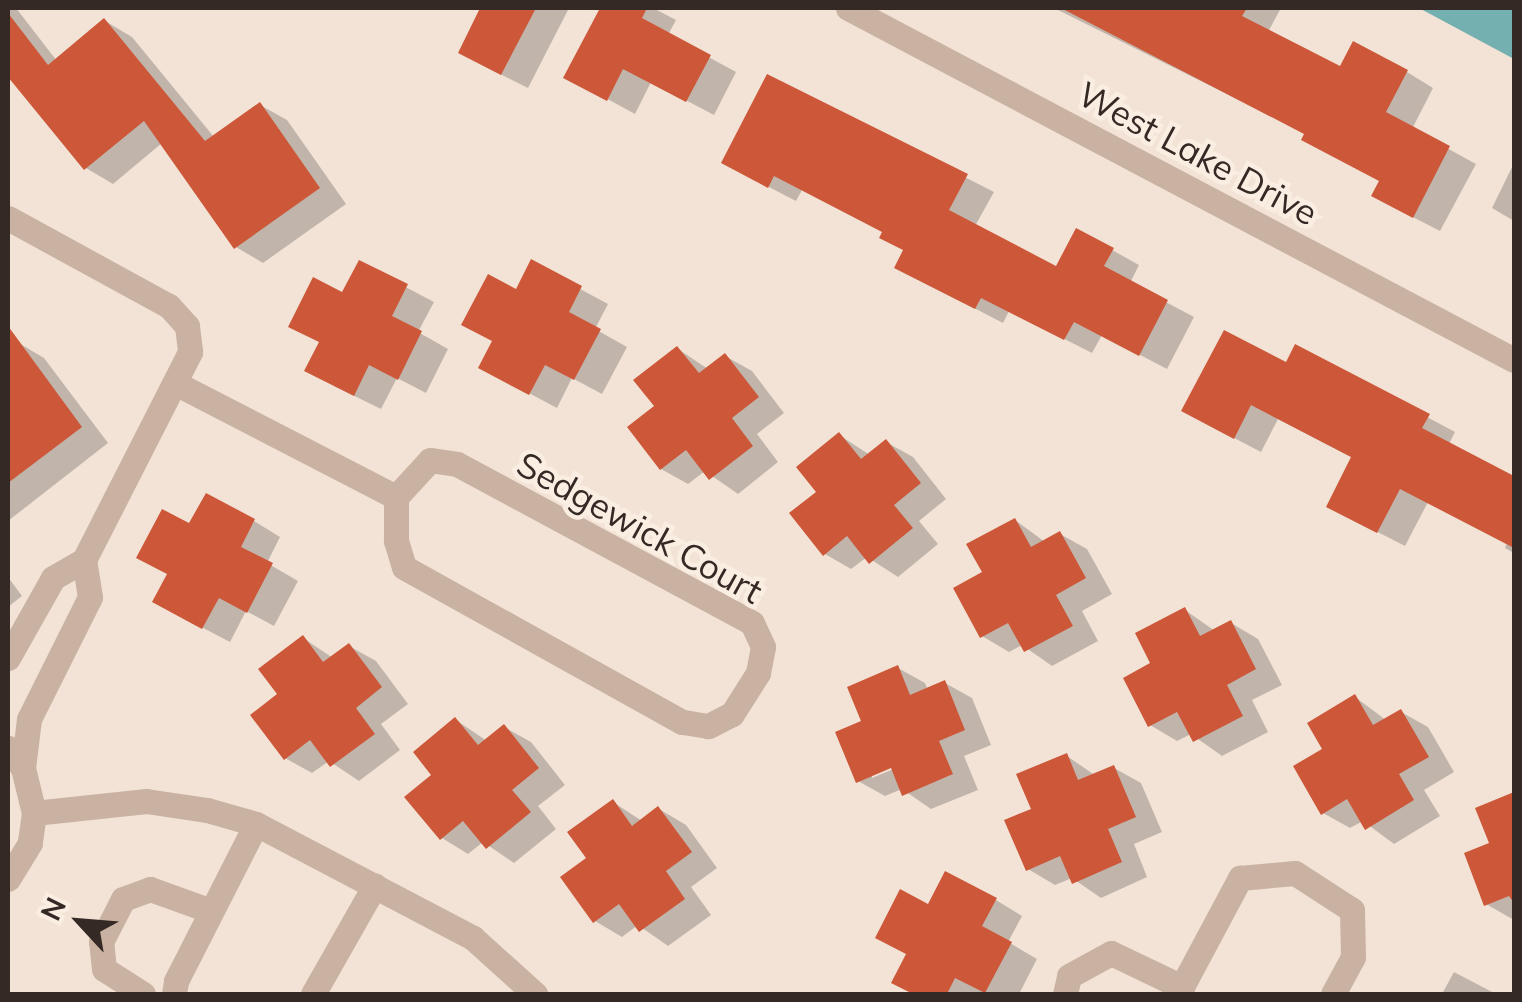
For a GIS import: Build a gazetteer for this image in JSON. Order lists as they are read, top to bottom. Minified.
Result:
{"streets":{"street":["West Lake Drive","Sedgewick Court"]},"north":"top left"}
